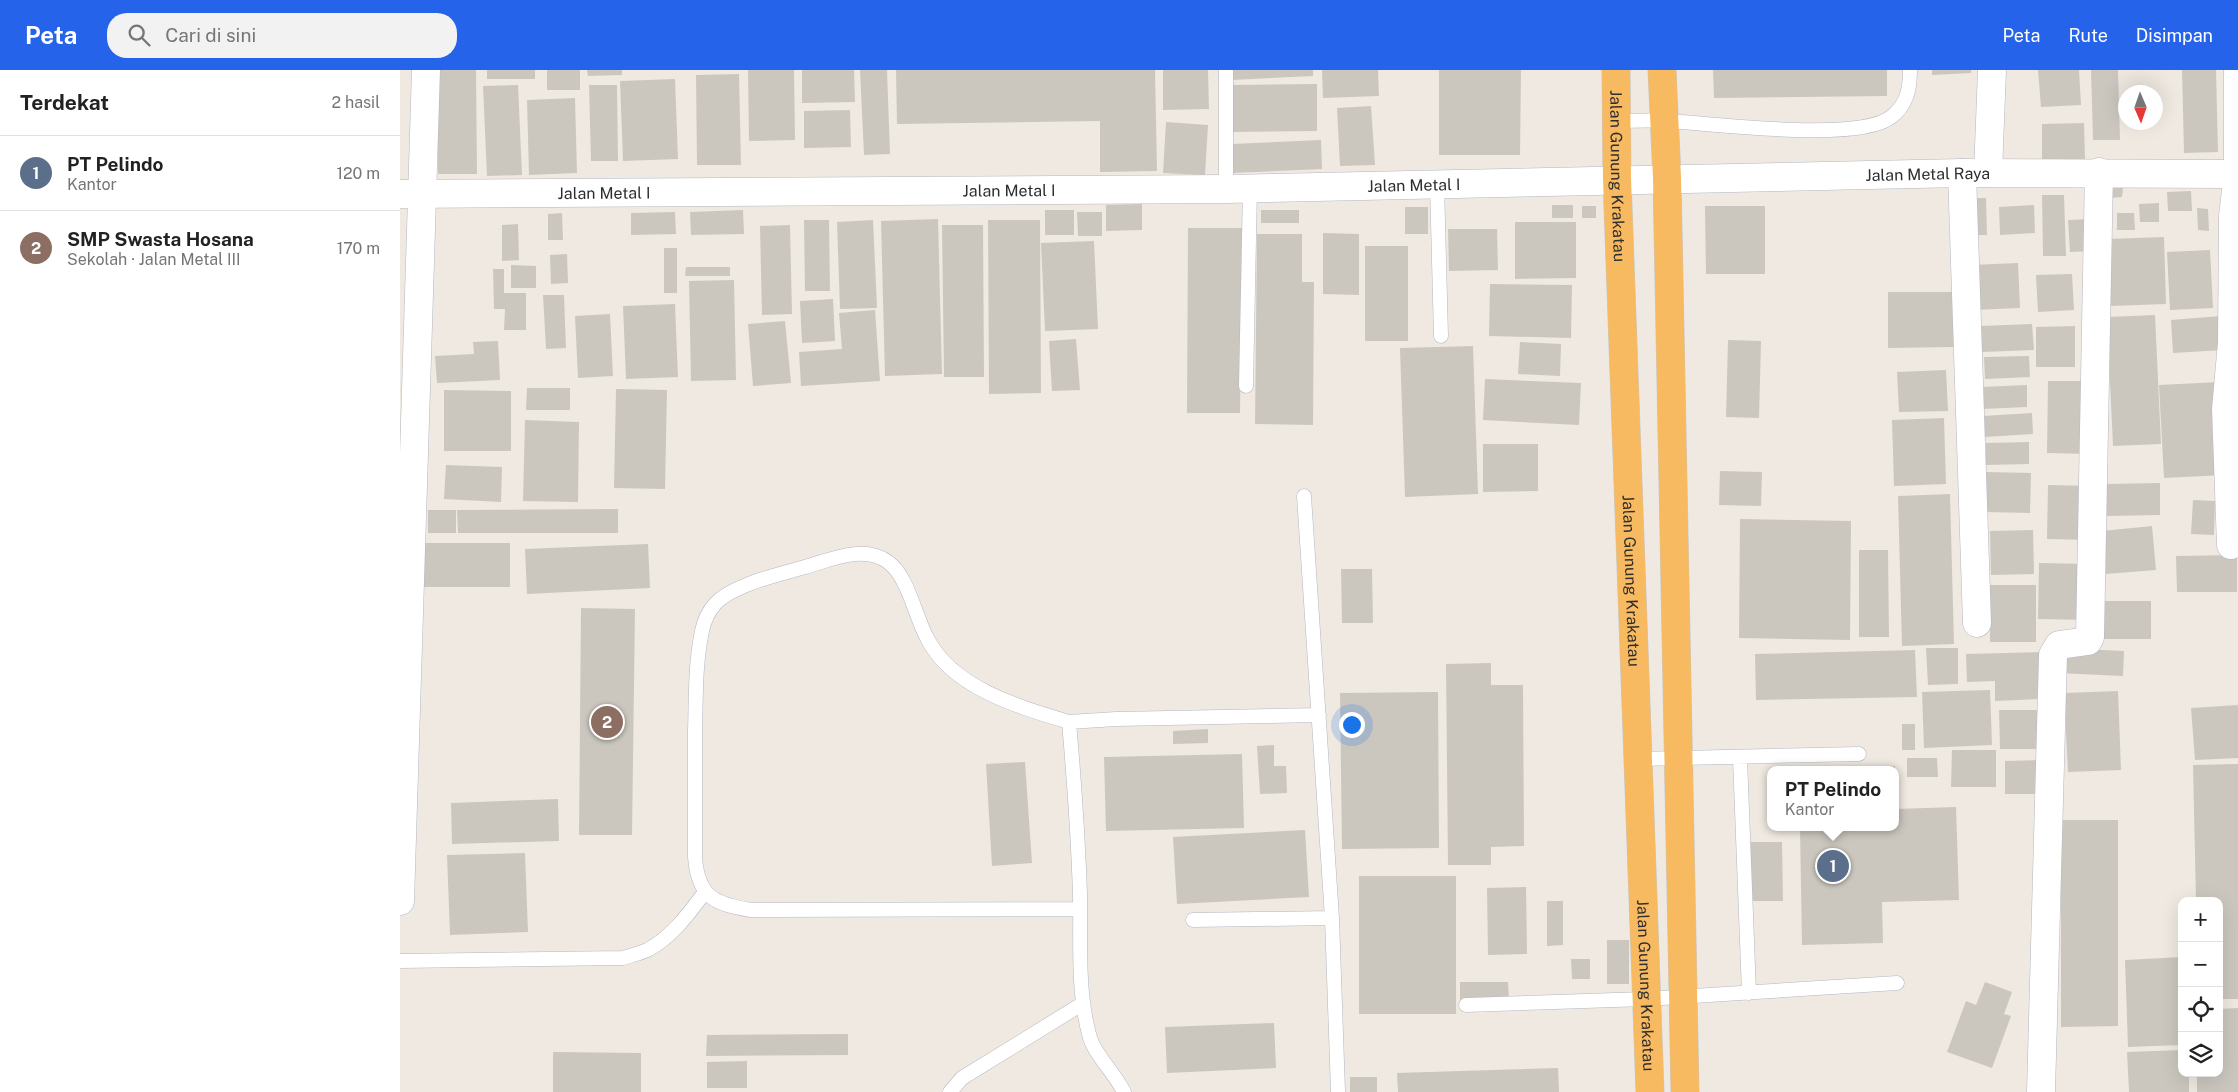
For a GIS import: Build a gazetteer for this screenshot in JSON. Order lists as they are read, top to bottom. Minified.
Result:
{"streets":{"highway":["Jalan Gunung Krakatau"],"street":["Jalan Metal Raya","Jalan Metal I"]},"crossings":[["Jalan Metal Raya","Jalan Gunung Krakatau"],["Jalan Metal Raya","Jalan Metal I"],["Jalan Gunung Krakatau","Jalan Metal I"]],"north":"bottom","page":{"header":"Peta","search":"Cari di sini","nav":["Peta","Rute","Disimpan"],"heading":["Terdekat","2 hasil"],"list":[{"mark":"1","name":"PT Pelindo","note":"Kantor","value":"120 m"},{"mark":"2","name":"SMP Swasta Hosana","note":"Sekolah · Jalan Metal III","value":"170 m"}],"pins":["2","1"],"popup":["PT Pelindo","Kantor"],"map_buttons":["+","−"]}}
